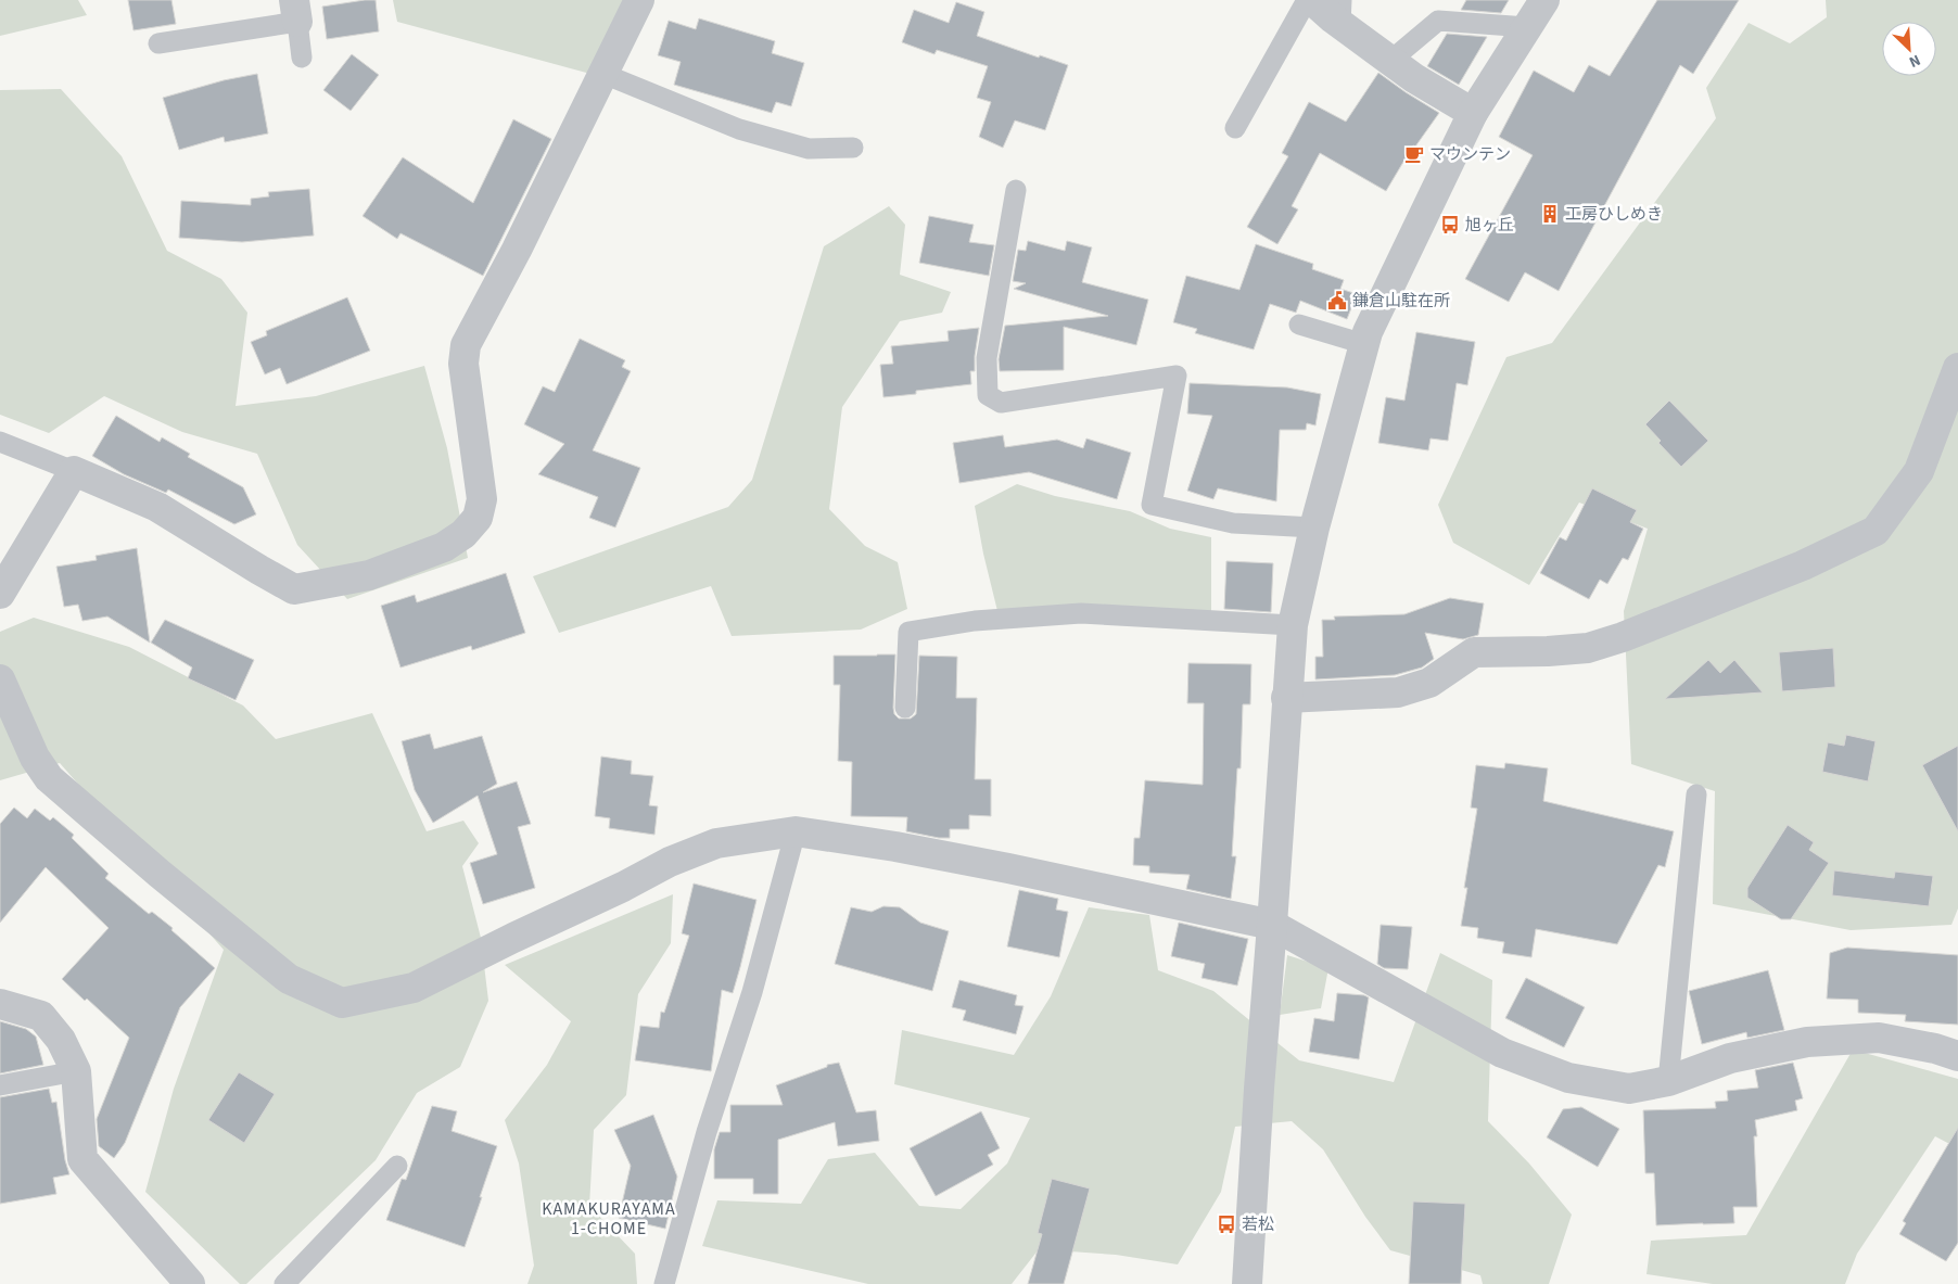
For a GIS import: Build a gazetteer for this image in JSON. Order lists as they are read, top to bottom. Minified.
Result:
{"districts":["KAMAKURAYAMA 1-CHOME"],"places":{"cafe":["マウンテン"],"building":["工房ひしめき"],"bus stop":["旭ヶ丘","若松"],"public building":["鎌倉山駐在所"]},"north":"bottom right"}
